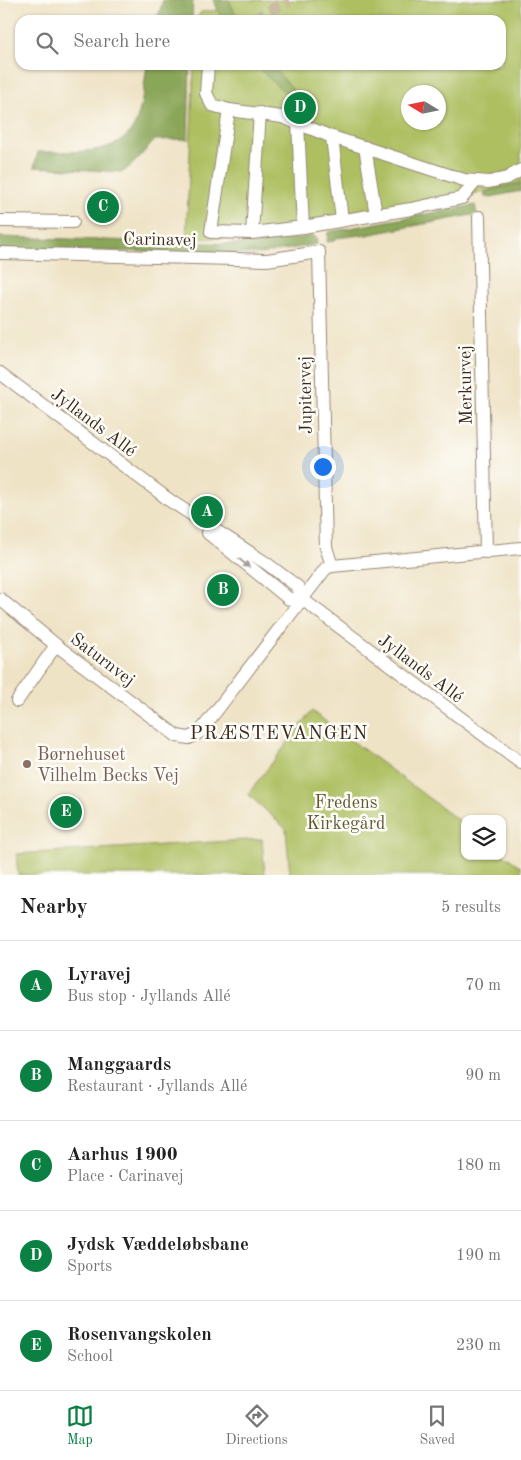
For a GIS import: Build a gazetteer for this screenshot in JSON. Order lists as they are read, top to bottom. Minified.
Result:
{"streets":{"street":["Carinavej","Merkurvej","Jupitervej","Jyllands Allé","Saturnvej"]},"crossings":[["Carinavej","Jupitervej"],["Jyllands Allé","Saturnvej"]],"districts":["PRÆSTEVANGEN"],"parks":["Fredens Kirkegård"],"places":["Børnehuset Vilhelm Becks Vej"],"north":"left","page":{"search":"Search here","pins":["D","C","A","B","E"],"heading":["Nearby","5 results"],"list":[{"mark":"A","name":"Lyravej","note":"Bus stop · Jyllands Allé","value":"70 m"},{"mark":"B","name":"Manggaards","note":"Restaurant · Jyllands Allé","value":"90 m"},{"mark":"C","name":"Aarhus 1900","note":"Place · Carinavej","value":"180 m"},{"mark":"D","name":"Jydsk Væddeløbsbane","note":"Sports","value":"190 m"},{"mark":"E","name":"Rosenvangskolen","note":"School","value":"230 m"}],"nav":["Map","Directions","Saved"]}}
